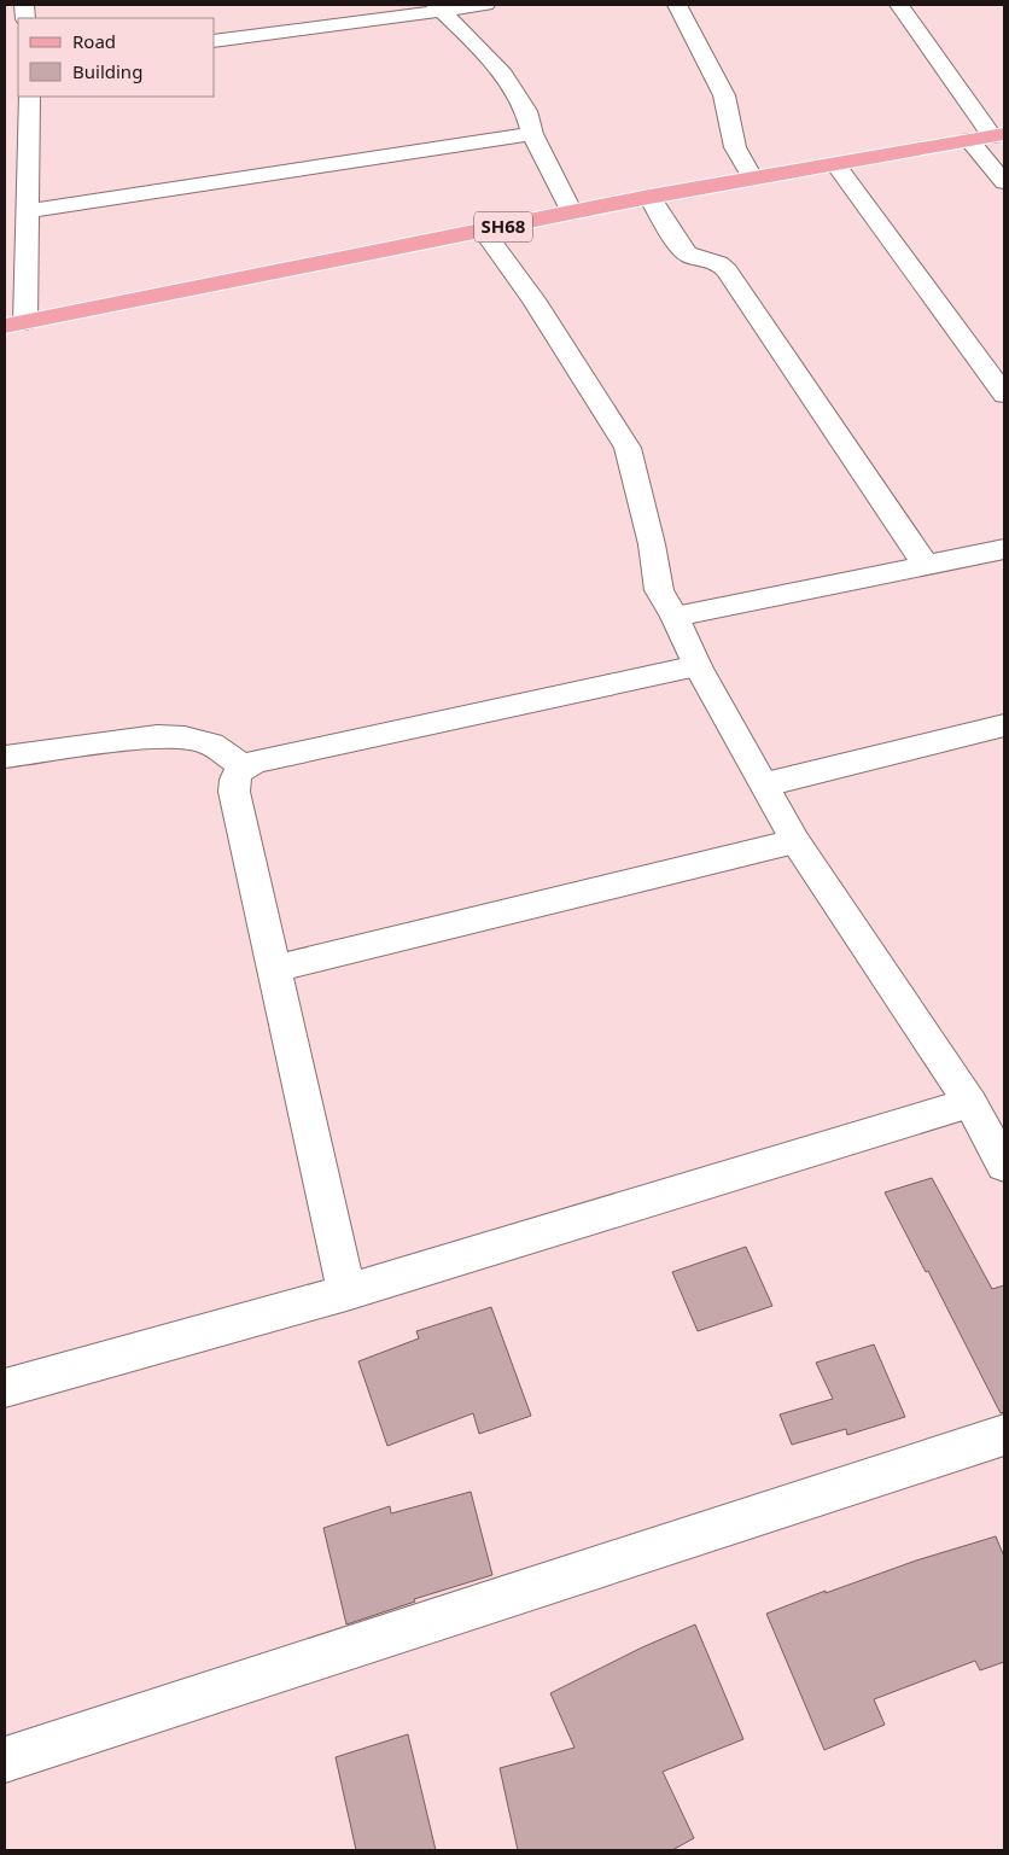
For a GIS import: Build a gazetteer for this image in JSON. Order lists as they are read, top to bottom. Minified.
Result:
{"streets":{"main road":["SH68"]},"legend":["Road","Building"]}
